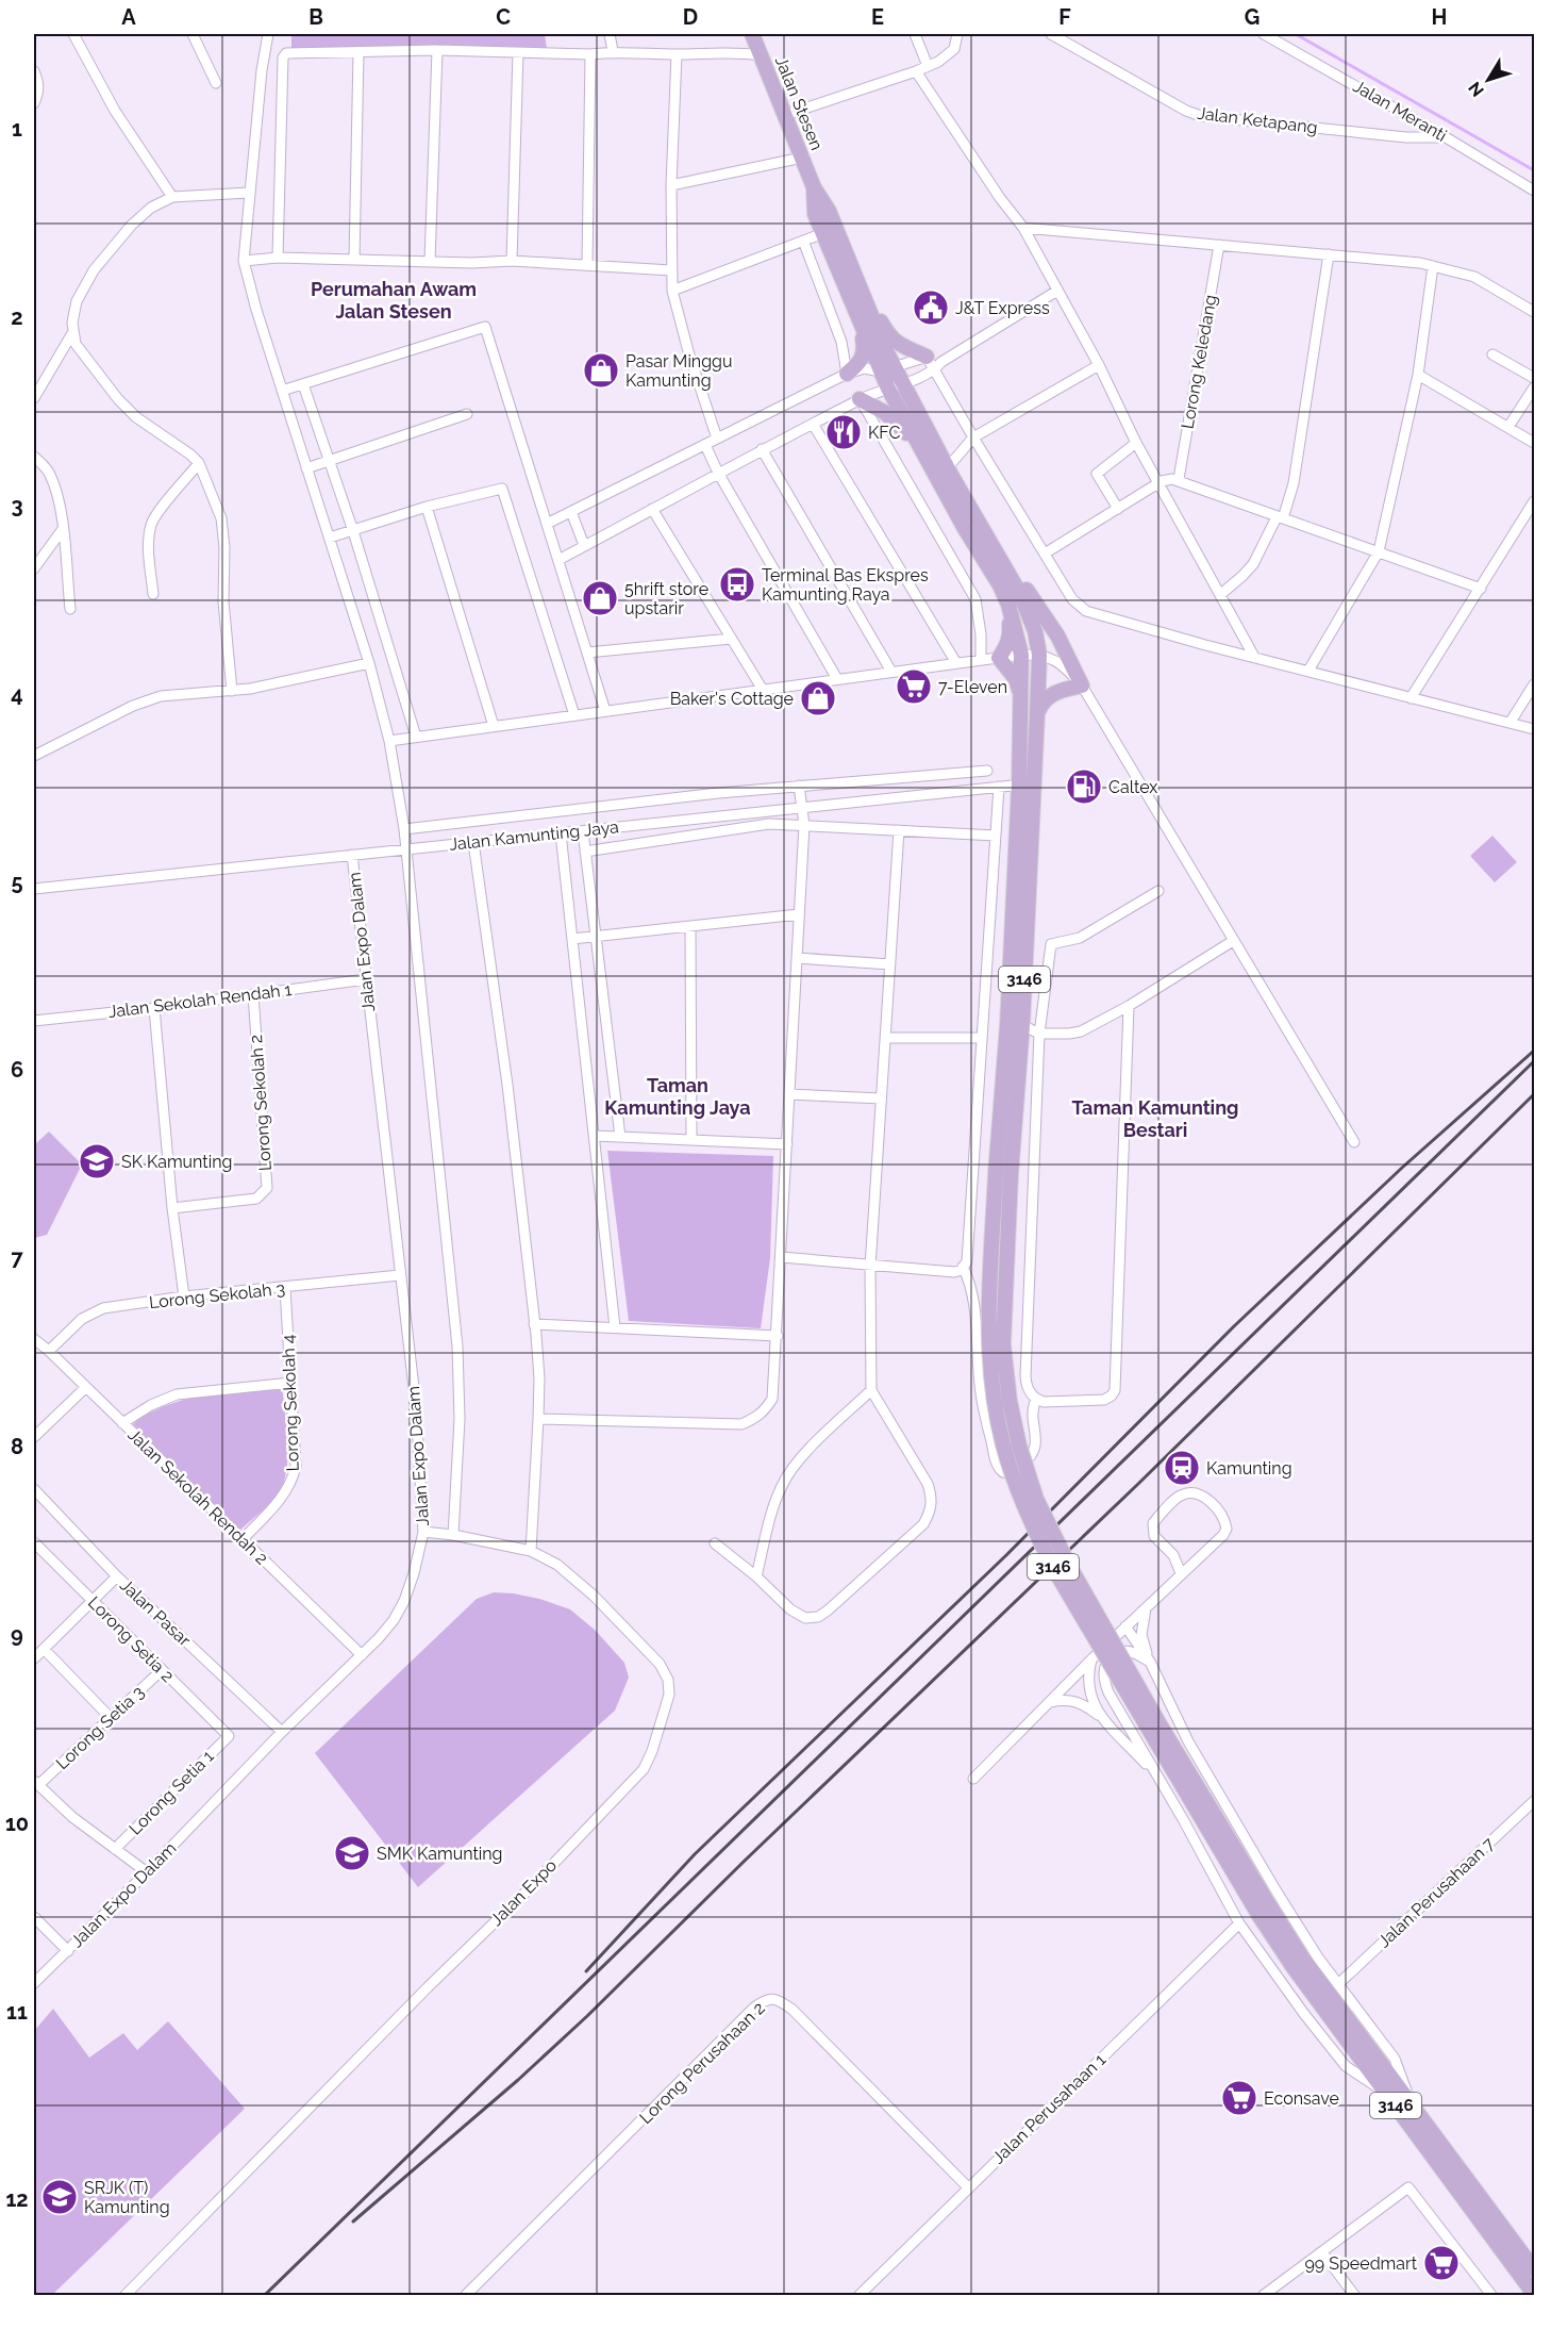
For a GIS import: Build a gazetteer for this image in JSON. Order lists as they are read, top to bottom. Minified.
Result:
{"streets":{"main road":["Jalan Stesen","3146"],"street":["Jalan Meranti","Jalan Ketapang","Lorong Keledang","Jalan Kamunting Jaya","Jalan Expo Dalam","Jalan Sekolah Rendah 1","Lorong Sekolah 2","Lorong Sekolah 3","Lorong Sekolah 4","Jalan Sekolah Rendah 2","Jalan Pasar","Lorong Setia 2","Lorong Setia 3","Lorong Setia 1","Jalan Expo","Jalan Perusahaan 7","Lorong Perusahaan 2","Jalan Perusahaan 1"]},"crossings":[["Jalan Stesen","3146"],["Jalan Meranti","Jalan Ketapang"],["Jalan Kamunting Jaya","Jalan Expo Dalam"],["Jalan Kamunting Jaya","3146"],["Jalan Expo Dalam","Jalan Sekolah Rendah 1"],["Jalan Expo Dalam","Lorong Sekolah 3"],["Jalan Expo Dalam","Jalan Sekolah Rendah 2"],["Jalan Expo Dalam","Jalan Pasar"],["Jalan Expo Dalam","Jalan Expo"],["Jalan Sekolah Rendah 1","Lorong Sekolah 2"],["Lorong Sekolah 3","Lorong Sekolah 4"],["Lorong Sekolah 3","Jalan Sekolah Rendah 2"],["Lorong Sekolah 4","Jalan Sekolah Rendah 2"],["Lorong Setia 2","Lorong Setia 3"],["Lorong Setia 2","Lorong Setia 1"],["Lorong Perusahaan 2","Jalan Perusahaan 1"]],"districts":["Perumahan Awam Jalan Stesen","Taman Kamunting Jaya","Taman Kamunting Bestari"],"places":{"public building":["J&T Express"],"shop":["Pasar Minggu Kamunting","5hrift store upstarir","Baker's Cottage"],"restaurant":["KFC"],"bus stop":["Terminal Bas Ekspres Kamunting Raya"],"supermarket":["7-Eleven","Econsave","99 Speedmart"],"fuel station":["Caltex"],"school or university":["SK Kamunting","SMK Kamunting","SRJK (T) Kamunting"],"station":["Kamunting"]},"north":"bottom left","grid":{"columns":["A","B","C","D","E","F","G","H"],"rows":["1","2","3","4","5","6","7","8","9","10","11","12"]}}
